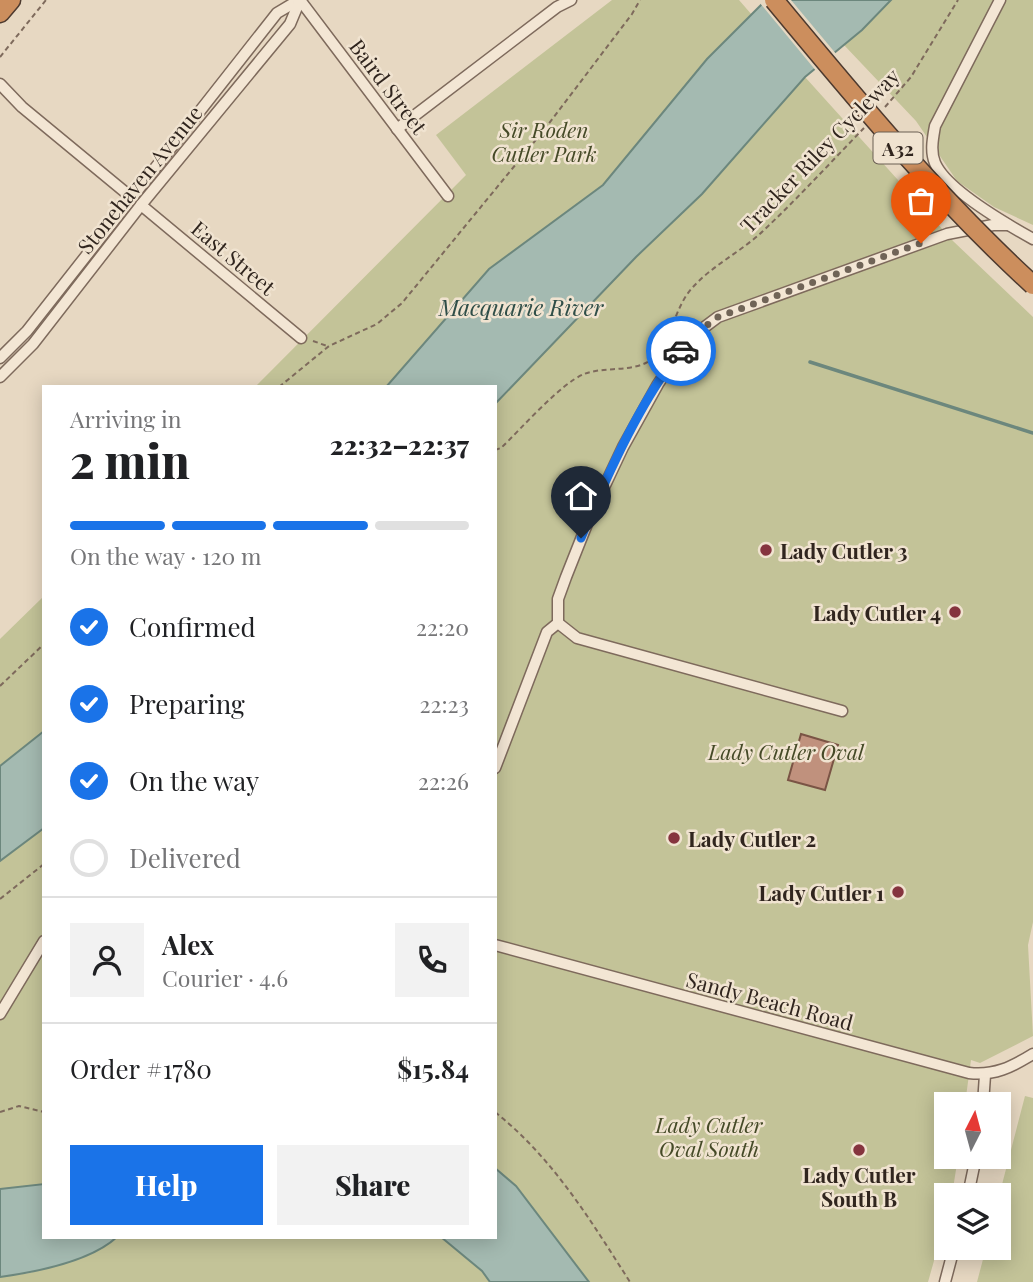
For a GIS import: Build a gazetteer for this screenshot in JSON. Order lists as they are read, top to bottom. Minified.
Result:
{"streets":{"highway":["A32"],"street":["Baird Street","Stonehaven Avenue","East Street","Sandy Beach Road"],"path":["Tracker Riley Cycleway"]},"crossings":[["Baird Street","Stonehaven Avenue"],["Stonehaven Avenue","East Street"]],"water":["Macquarie River"],"parks":["Sir Roden Cutler Park","Lady Cutler Oval","Lady Cutler Oval South"],"places":["Lady Cutler 3","Lady Cutler 4","Lady Cutler 2","Lady Cutler 1","Lady Cutler South B"],"north":"top","page":{"heading":["2 min","Arriving in","22:32–22:37"],"panel":["Alex","Courier · 4.6","Order #1780","$15.84"],"bar":"On the way · 120 m","list":[["Confirmed","22:20"],["Preparing","22:23"],["On the way","22:26"],"Delivered"],"buttons":["Help","Share"]}}
